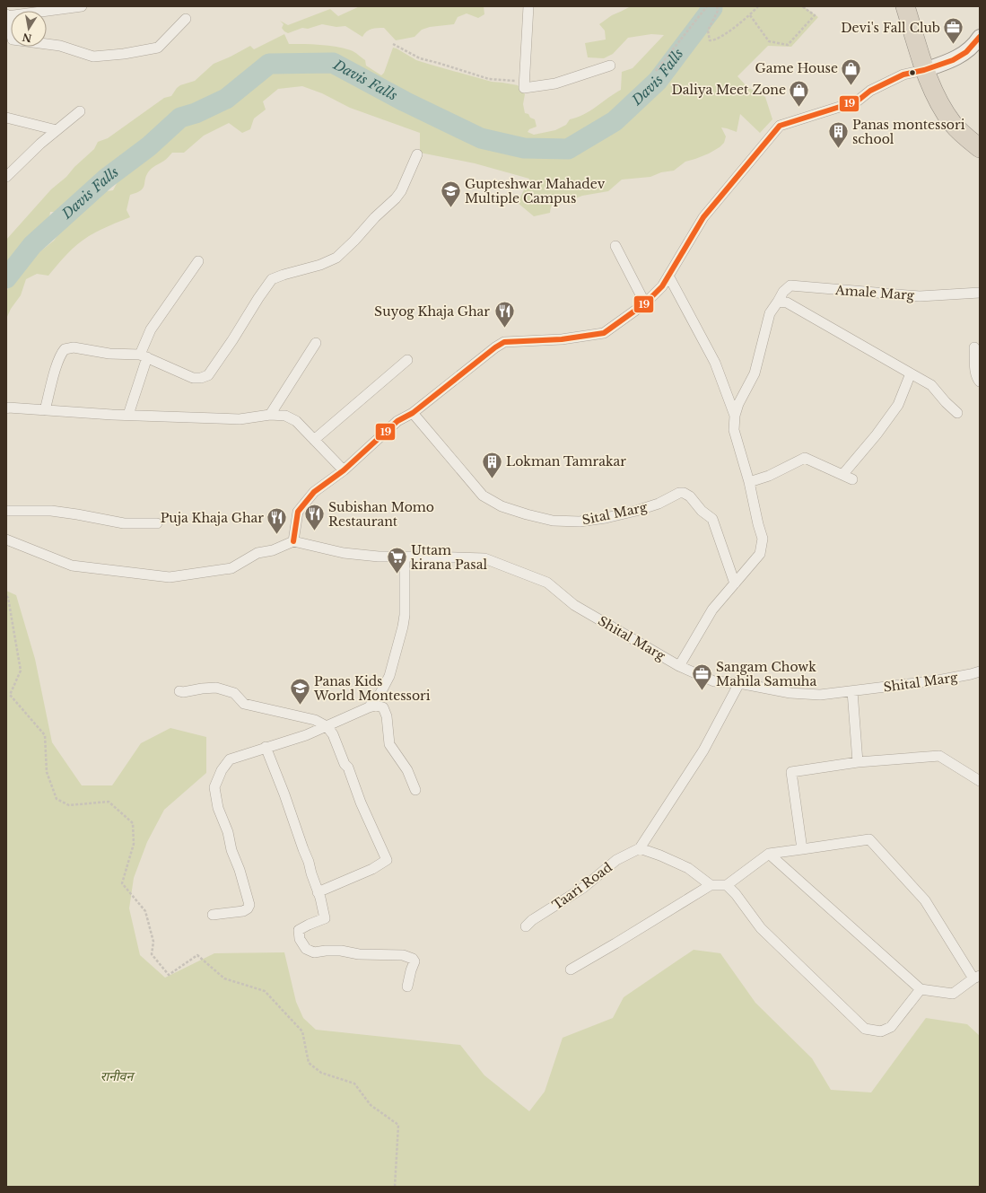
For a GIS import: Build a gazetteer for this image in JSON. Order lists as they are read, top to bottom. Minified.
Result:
{"streets":{"street":["Amale Marg","Sital Marg","Shital Marg","Taari Road"]},"water":["Davis Falls"],"parks":["रानीवन"],"places":{"office":["Devi's Fall Club","Sangam Chowk Mahila Samuha"],"shop":["Game House","Daliya Meet Zone"],"building":["Panas montessori school","Lokman Tamrakar"],"school or university":["Gupteshwar Mahadev Multiple Campus","Panas Kids World Montessori"],"restaurant":["Suyog Khaja Ghar","Subishan Momo Restaurant","Puja Khaja Ghar"],"supermarket":["Uttam kirana Pasal"]},"lines":["transit line 19"],"north":"bottom"}
